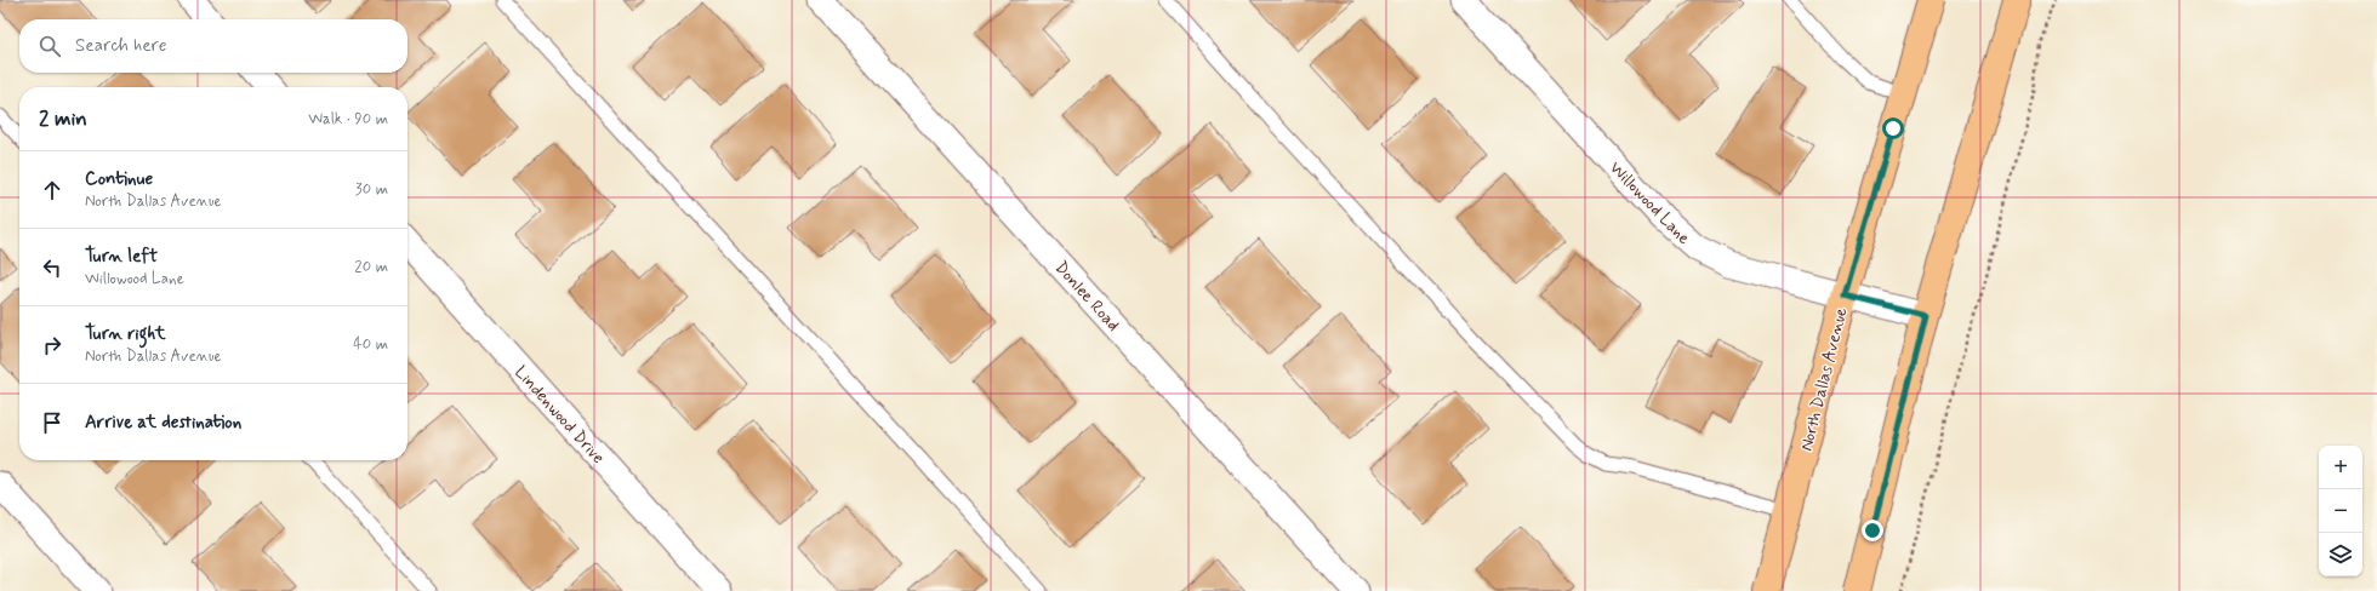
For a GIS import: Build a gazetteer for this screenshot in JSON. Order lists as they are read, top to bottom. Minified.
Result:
{"streets":{"main road":["North Dallas Avenue"],"street":["Willowood Lane","Donlee Road","Lindenwood Drive"]},"crossings":[["Willowood Lane","North Dallas Avenue"]],"page":{"search":"Search here","heading":["2 min","Walk · 90 m"],"list":[["Continue","North Dallas Avenue","30 m"],["Turn left","Willowood Lane","20 m"],["Turn right","North Dallas Avenue","40 m"],"Arrive at destination"],"map_buttons":["+","−"]}}
